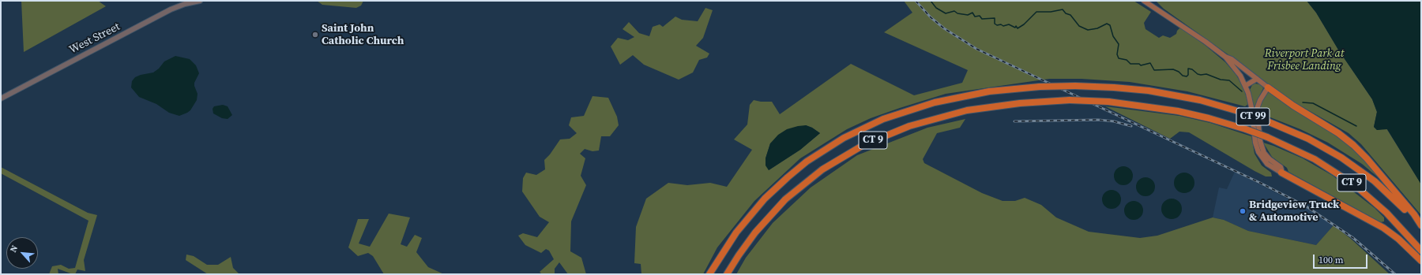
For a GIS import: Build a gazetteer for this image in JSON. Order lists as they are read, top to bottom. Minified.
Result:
{"streets":{"highway":["CT 9"],"main road":["West Street","CT 99"]},"parks":["Riverport Park at Frisbee Landing"],"places":["Saint John Catholic Church","Bridgeview Truck & Automotive"],"scale_bar":"100 m","north":"top left"}
